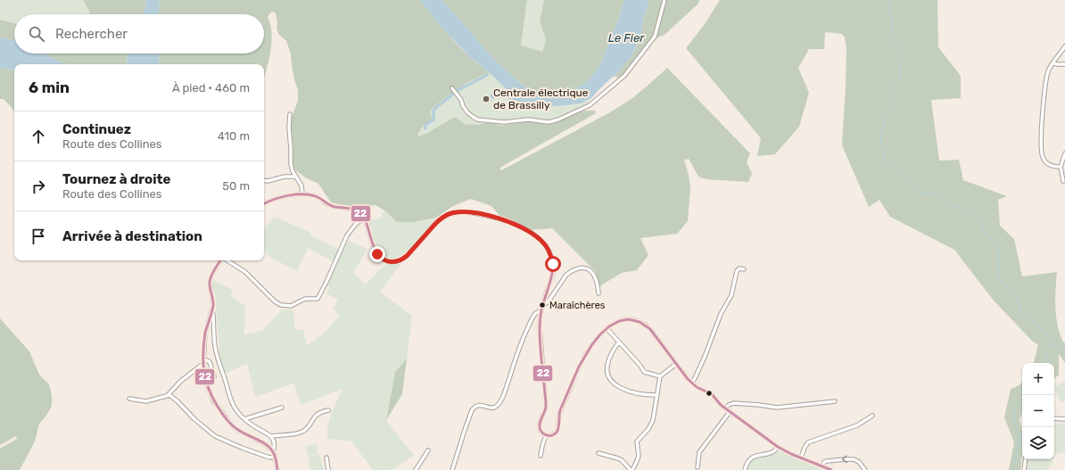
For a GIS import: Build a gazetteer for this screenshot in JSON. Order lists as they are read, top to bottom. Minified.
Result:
{"water":["Le Fier"],"places":["Centrale électrique de Brassilly","Maraîchères"],"lines":["transit line 22"],"page":{"search":"Rechercher","heading":["6 min","À pied · 460 m"],"list":[["Continuez","Route des Collines","410 m"],["Tournez à droite","Route des Collines","50 m"],"Arrivée à destination"],"map_buttons":["+","−"]}}
